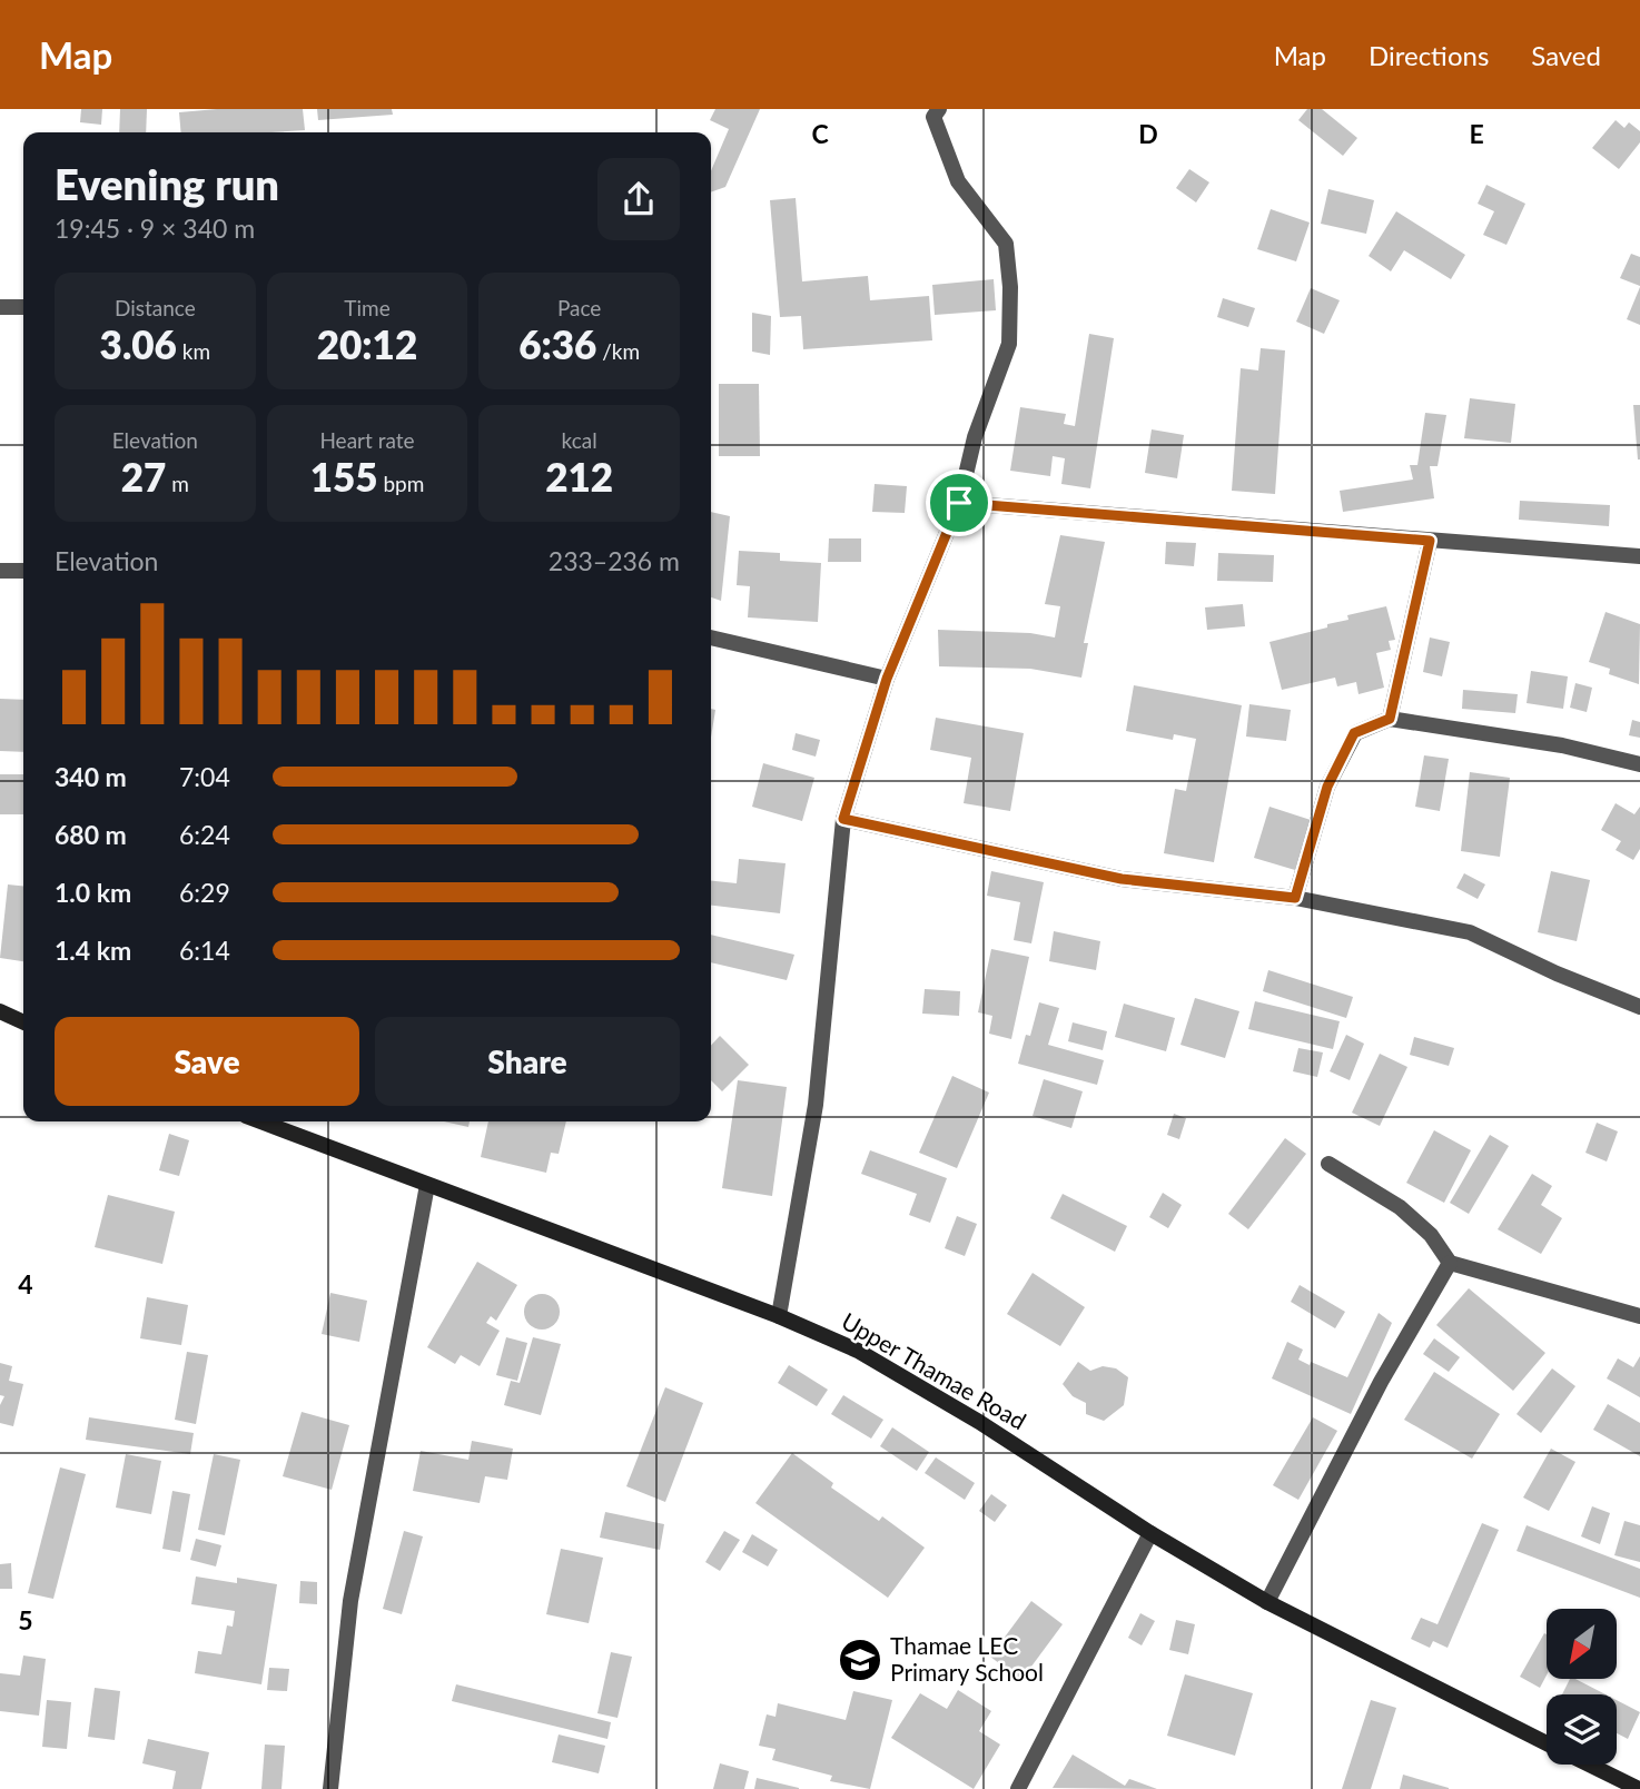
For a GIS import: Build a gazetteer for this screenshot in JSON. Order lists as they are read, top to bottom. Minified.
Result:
{"streets":{"street":["Upper Thamae Road"]},"places":{"school or university":["Thamae LEC Primary School"]},"north":"bottom left","page":{"header":"Map","nav":["Map","Directions","Saved"],"heading":["Evening run","19:45 · 9 × 340 m"],"stats":[["Distance","3.06 km"],["Time","20:12"],["Pace","6:36 /km"],["Elevation","27 m"],["Heart rate","155 bpm"],["kcal","212"]],"chart":["Elevation","233–236 m"],"list":[{"name":"340 m","note":"7:04"},{"name":"680 m","note":"6:24"},{"name":"1.0 km","note":"6:29"},{"name":"1.4 km","note":"6:14"}],"buttons":["Save","Share"]},"grid":{"columns":["C","D","E"],"rows":["4","5"]}}
